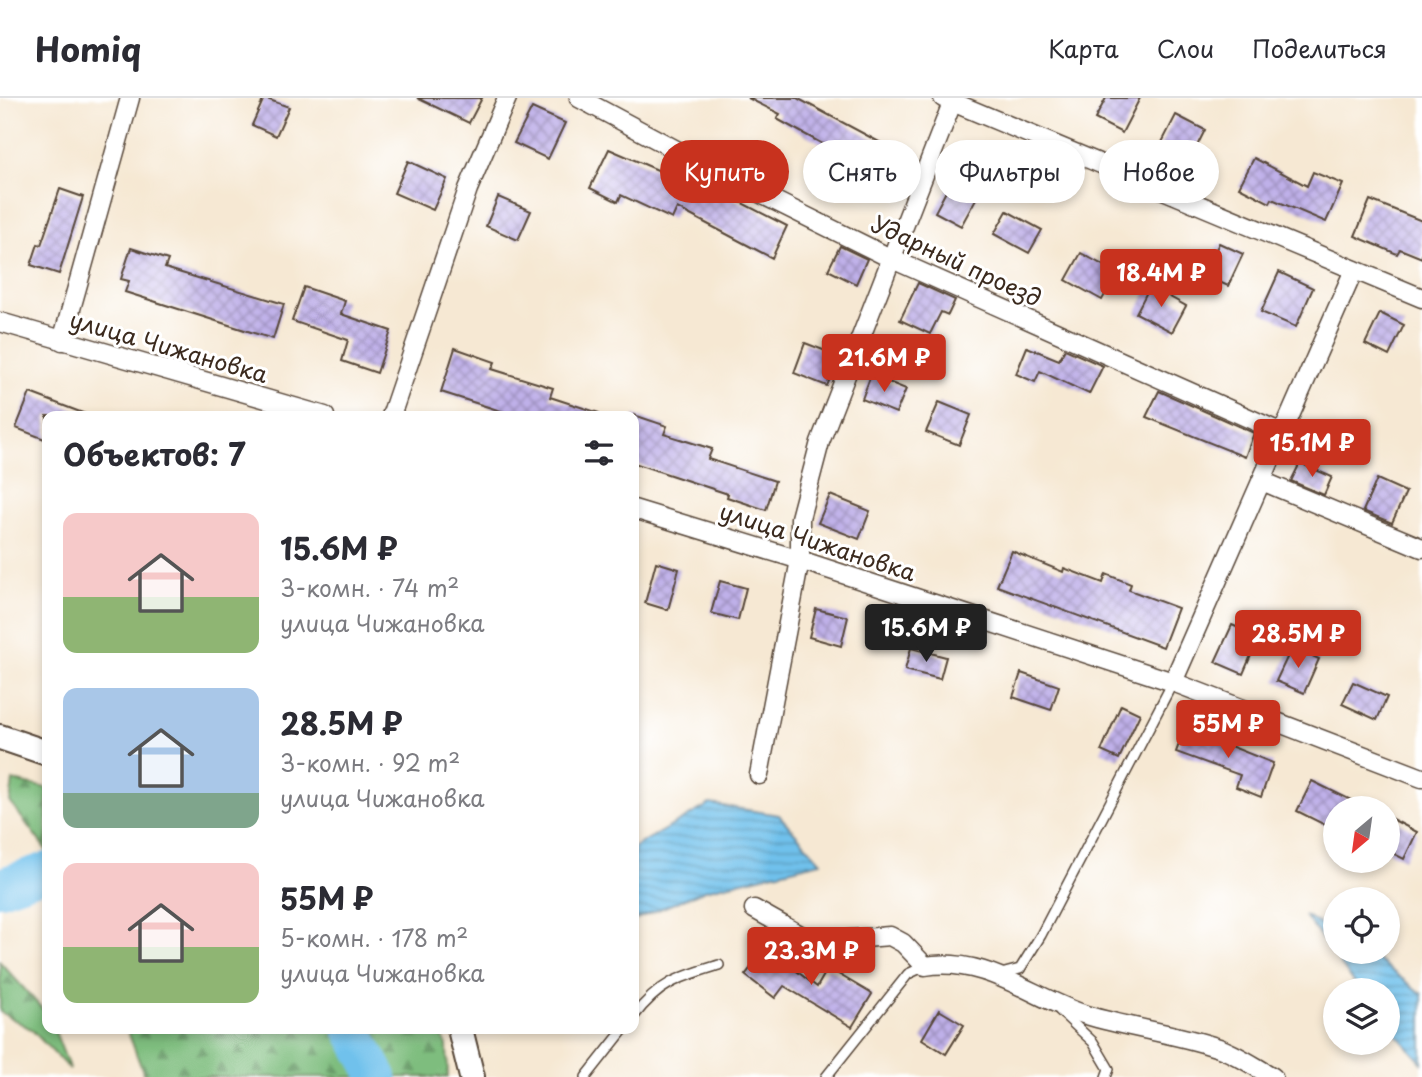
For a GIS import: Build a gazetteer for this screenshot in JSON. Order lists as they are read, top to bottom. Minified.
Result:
{"streets":{"street":["Ударный проезд","улица Чижановка"]},"north":"bottom left","page":{"header":"Homiq","nav":["Карта","Слои","Поделиться"],"chip":["Купить","Снять","Фильтры","Новое"],"price":["18.4M ₽","21.6M ₽","15.1M ₽","15.6M ₽","28.5M ₽","55M ₽","23.3M ₽"],"heading":"Объектов: 7","list":[{"name":"15.6M ₽","note":"3-комн. · 74 m² · улица Чижановка"},{"name":"28.5M ₽","note":"3-комн. · 92 m² · улица Чижановка"},{"name":"55M ₽","note":"5-комн. · 178 m² · улица Чижановка"}]}}
